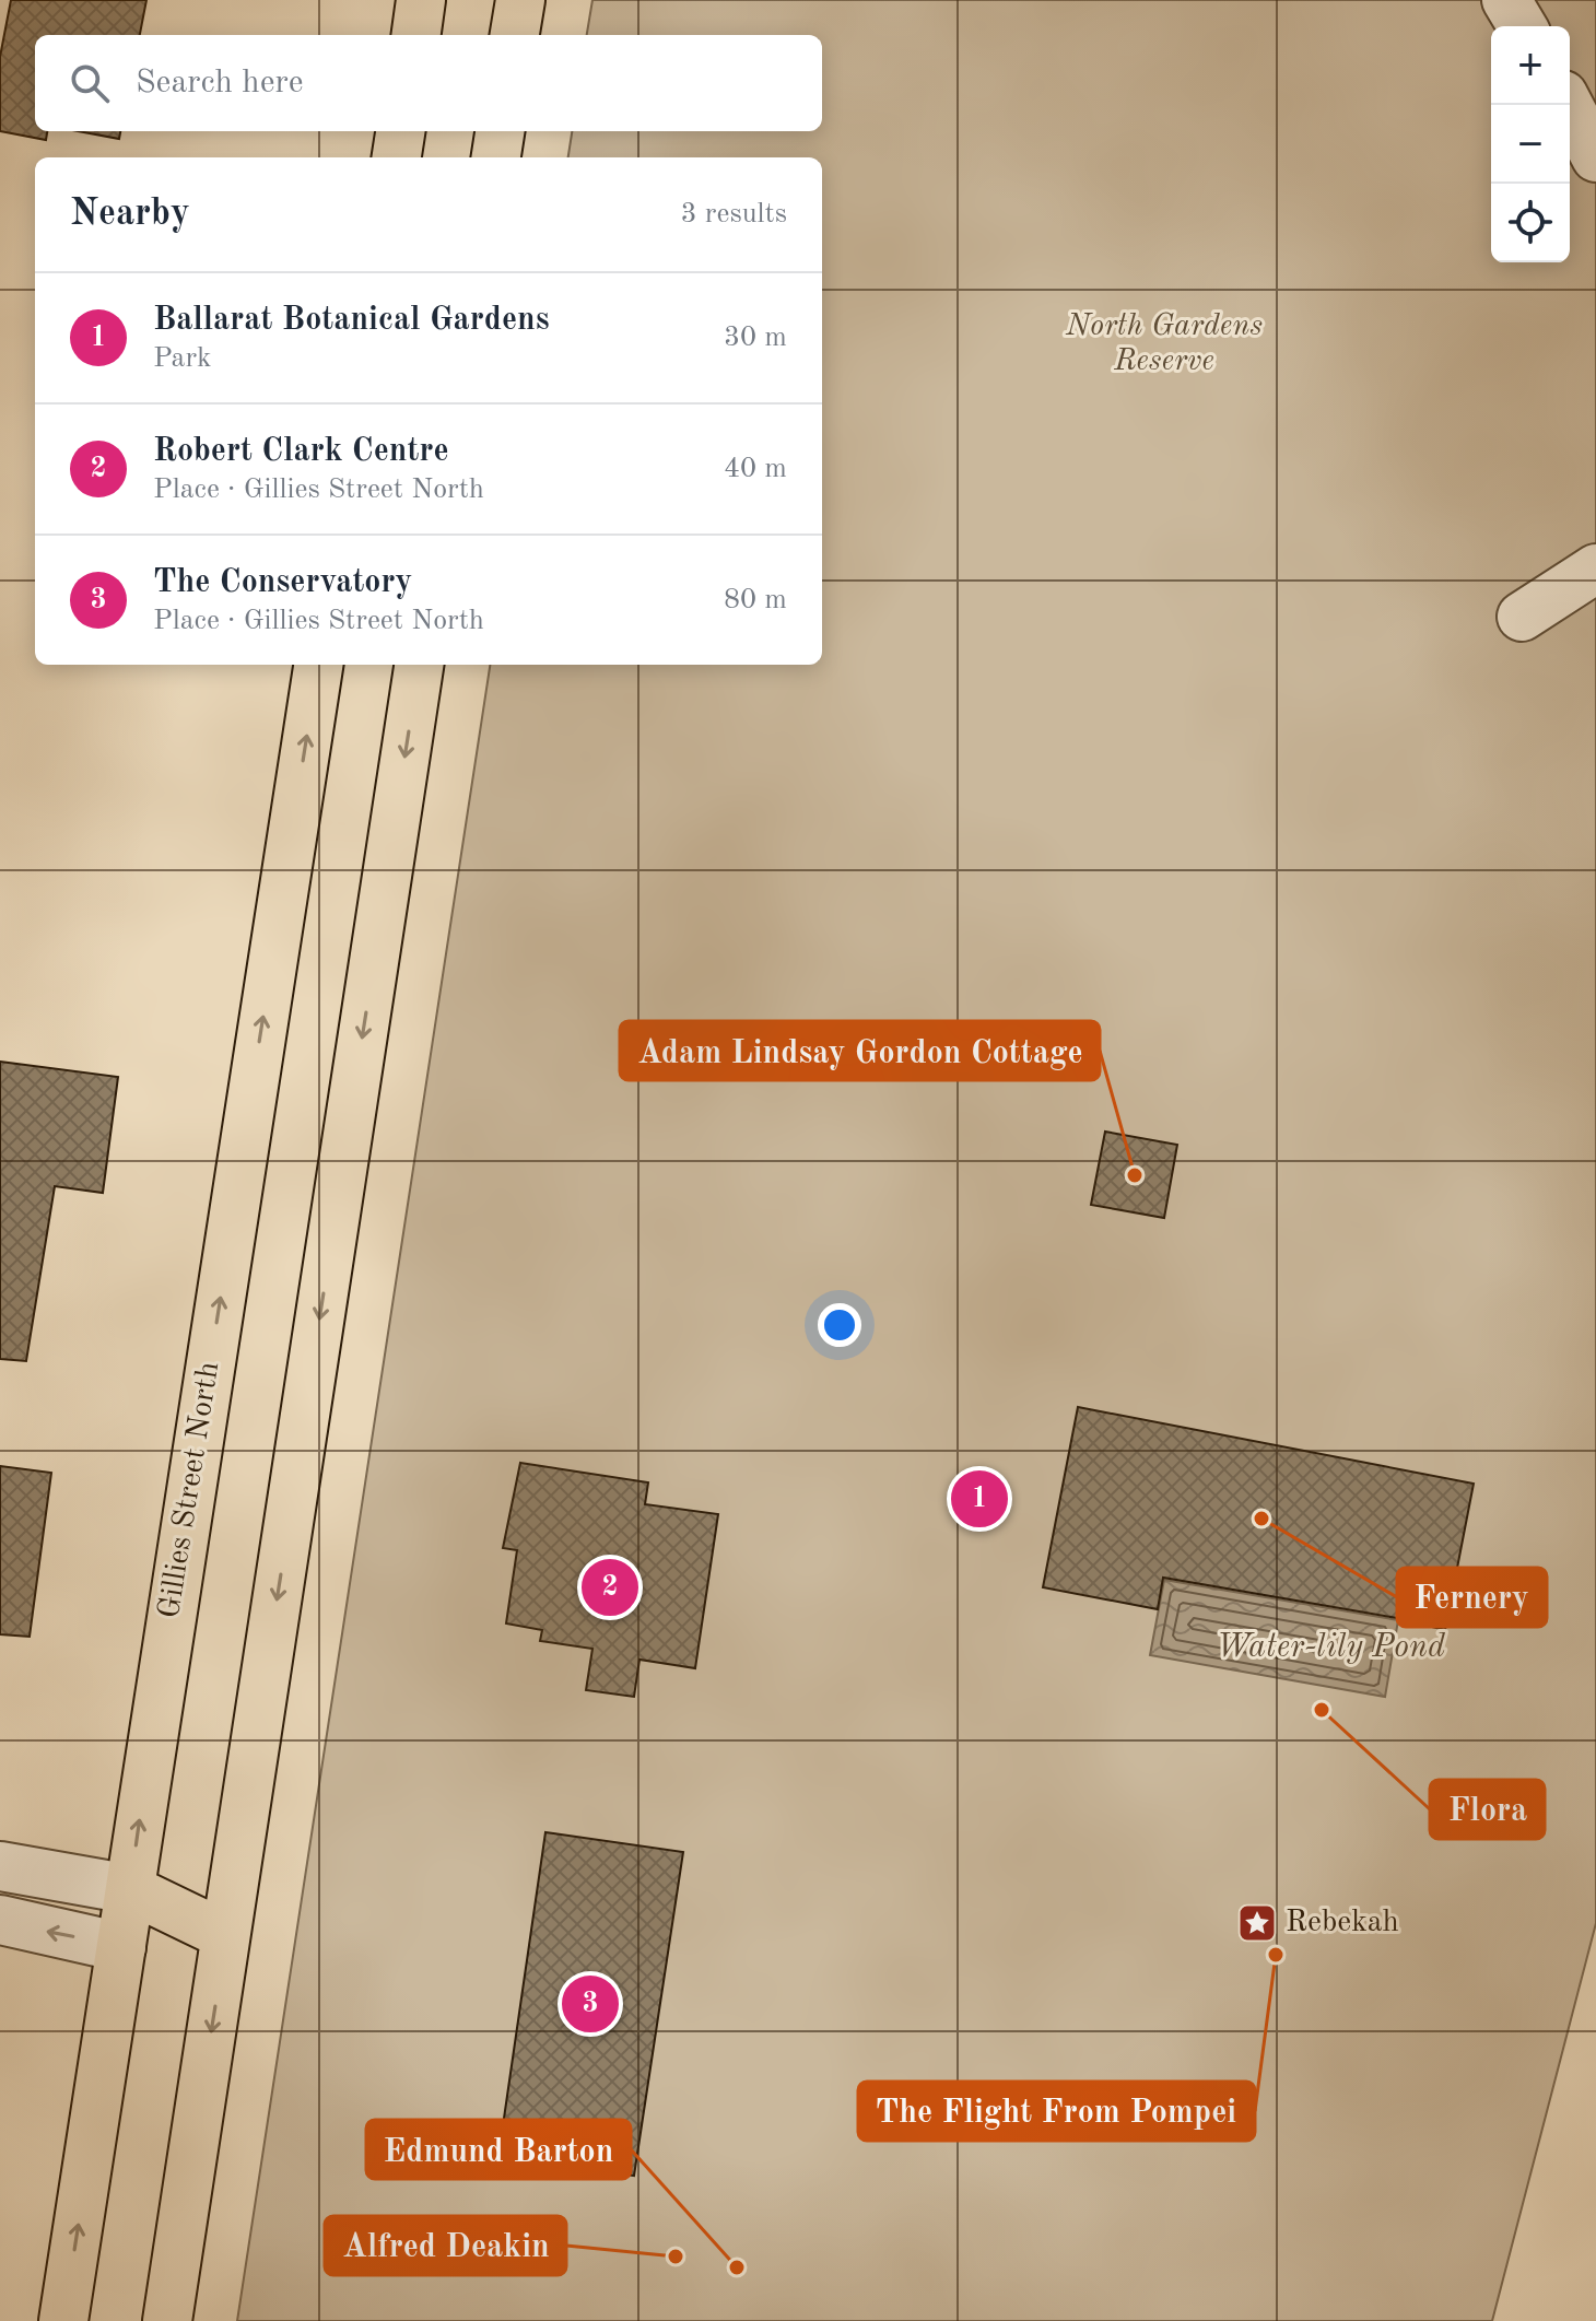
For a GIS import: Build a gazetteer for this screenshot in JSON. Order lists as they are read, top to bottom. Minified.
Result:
{"streets":{"main road":["Gillies Street North"]},"water":["Water-lily Pond"],"parks":["North Gardens Reserve"],"places":{"other":["Adam Lindsay Gordon Cottage","Fernery","Flora","The Flight From Pompei","Alfred Deakin","Edmund Barton"],"place":["Rebekah"]},"page":{"map_buttons":["+","−"],"search":"Search here","heading":["Nearby","3 results"],"list":[{"mark":"1","name":"Ballarat Botanical Gardens","note":"Park","value":"30 m"},{"mark":"2","name":"Robert Clark Centre","note":"Place · Gillies Street North","value":"40 m"},{"mark":"3","name":"The Conservatory","note":"Place · Gillies Street North","value":"80 m"}],"pins":["1","2","3"]}}
